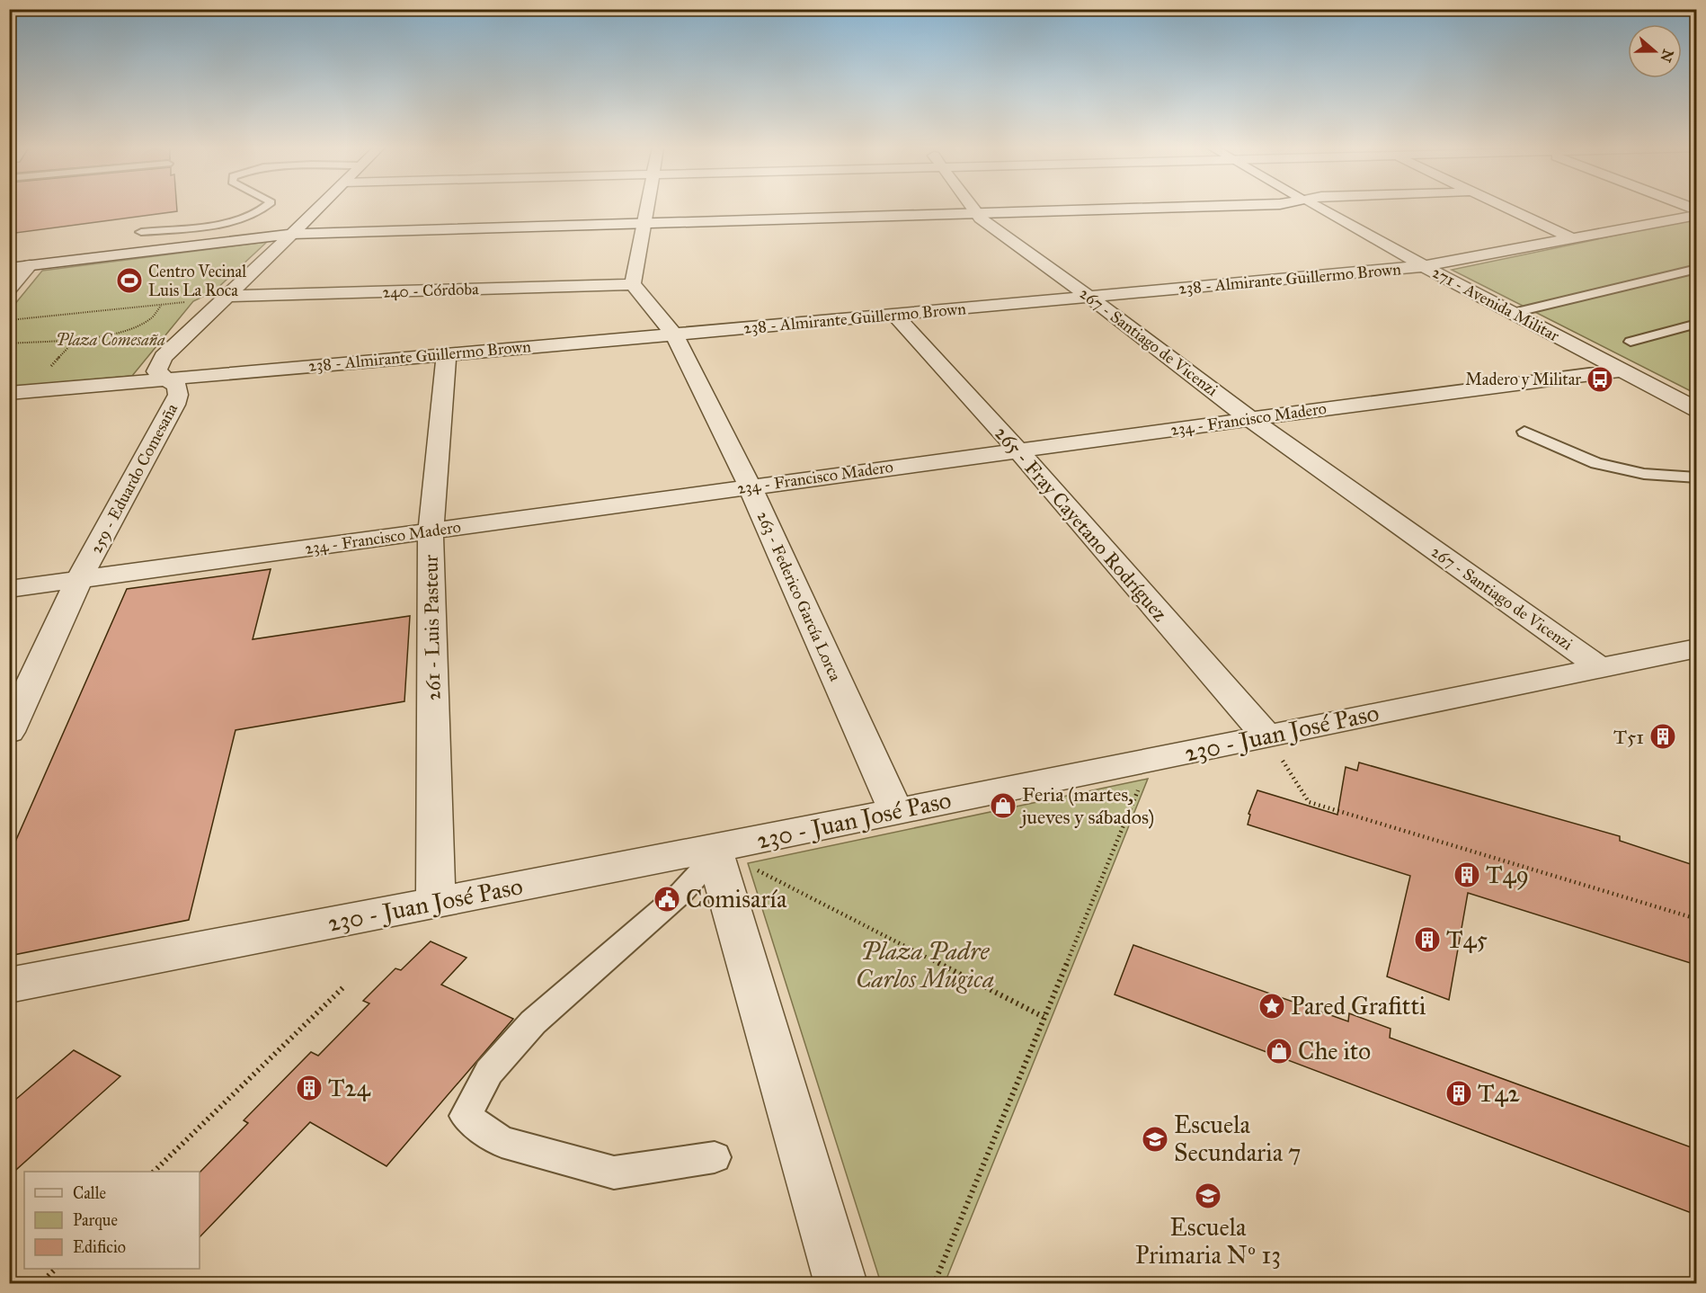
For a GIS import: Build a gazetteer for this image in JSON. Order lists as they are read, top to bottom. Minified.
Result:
{"streets":{"street":["238 - Almirante Guillermo Brown","240 - Córdoba","271 - Avenida Militar","267 - Santiago de Vicenzi","234 - Francisco Madero","259 - Eduardo Comesaña","265 - Fray Cayetano Rodríguez","263 - Federico García Lorca","261 - Luis Pasteur","230 - Juan José Paso"]},"crossings":[["238 - Almirante Guillermo Brown","271 - Avenida Militar"],["238 - Almirante Guillermo Brown","267 - Santiago de Vicenzi"],["238 - Almirante Guillermo Brown","259 - Eduardo Comesaña"],["238 - Almirante Guillermo Brown","265 - Fray Cayetano Rodríguez"],["238 - Almirante Guillermo Brown","263 - Federico García Lorca"],["238 - Almirante Guillermo Brown","261 - Luis Pasteur"],["240 - Córdoba","259 - Eduardo Comesaña"],["240 - Córdoba","263 - Federico García Lorca"],["271 - Avenida Militar","234 - Francisco Madero"],["267 - Santiago de Vicenzi","234 - Francisco Madero"],["267 - Santiago de Vicenzi","230 - Juan José Paso"],["234 - Francisco Madero","259 - Eduardo Comesaña"],["234 - Francisco Madero","265 - Fray Cayetano Rodríguez"],["234 - Francisco Madero","263 - Federico García Lorca"],["234 - Francisco Madero","261 - Luis Pasteur"],["265 - Fray Cayetano Rodríguez","230 - Juan José Paso"],["263 - Federico García Lorca","230 - Juan José Paso"],["261 - Luis Pasteur","230 - Juan José Paso"]],"parks":["Plaza Comesaña","Plaza Padre Carlos Mugica"],"places":{"sports":["Centro Vecinal Luis La Roca"],"bus stop":["Madero y Militar"],"building":["T51","T49","T45","T24","T42"],"shop":["Feria (martes, jueves y sábados)","Che ito"],"public building":["Comisaría"],"place":["Pared Grafitti"],"school or university":["Escuela Secundaria 7","Escuela Primaria Nº 13"]},"legend":["Calle","Parque","Edificio"],"north":"right"}
